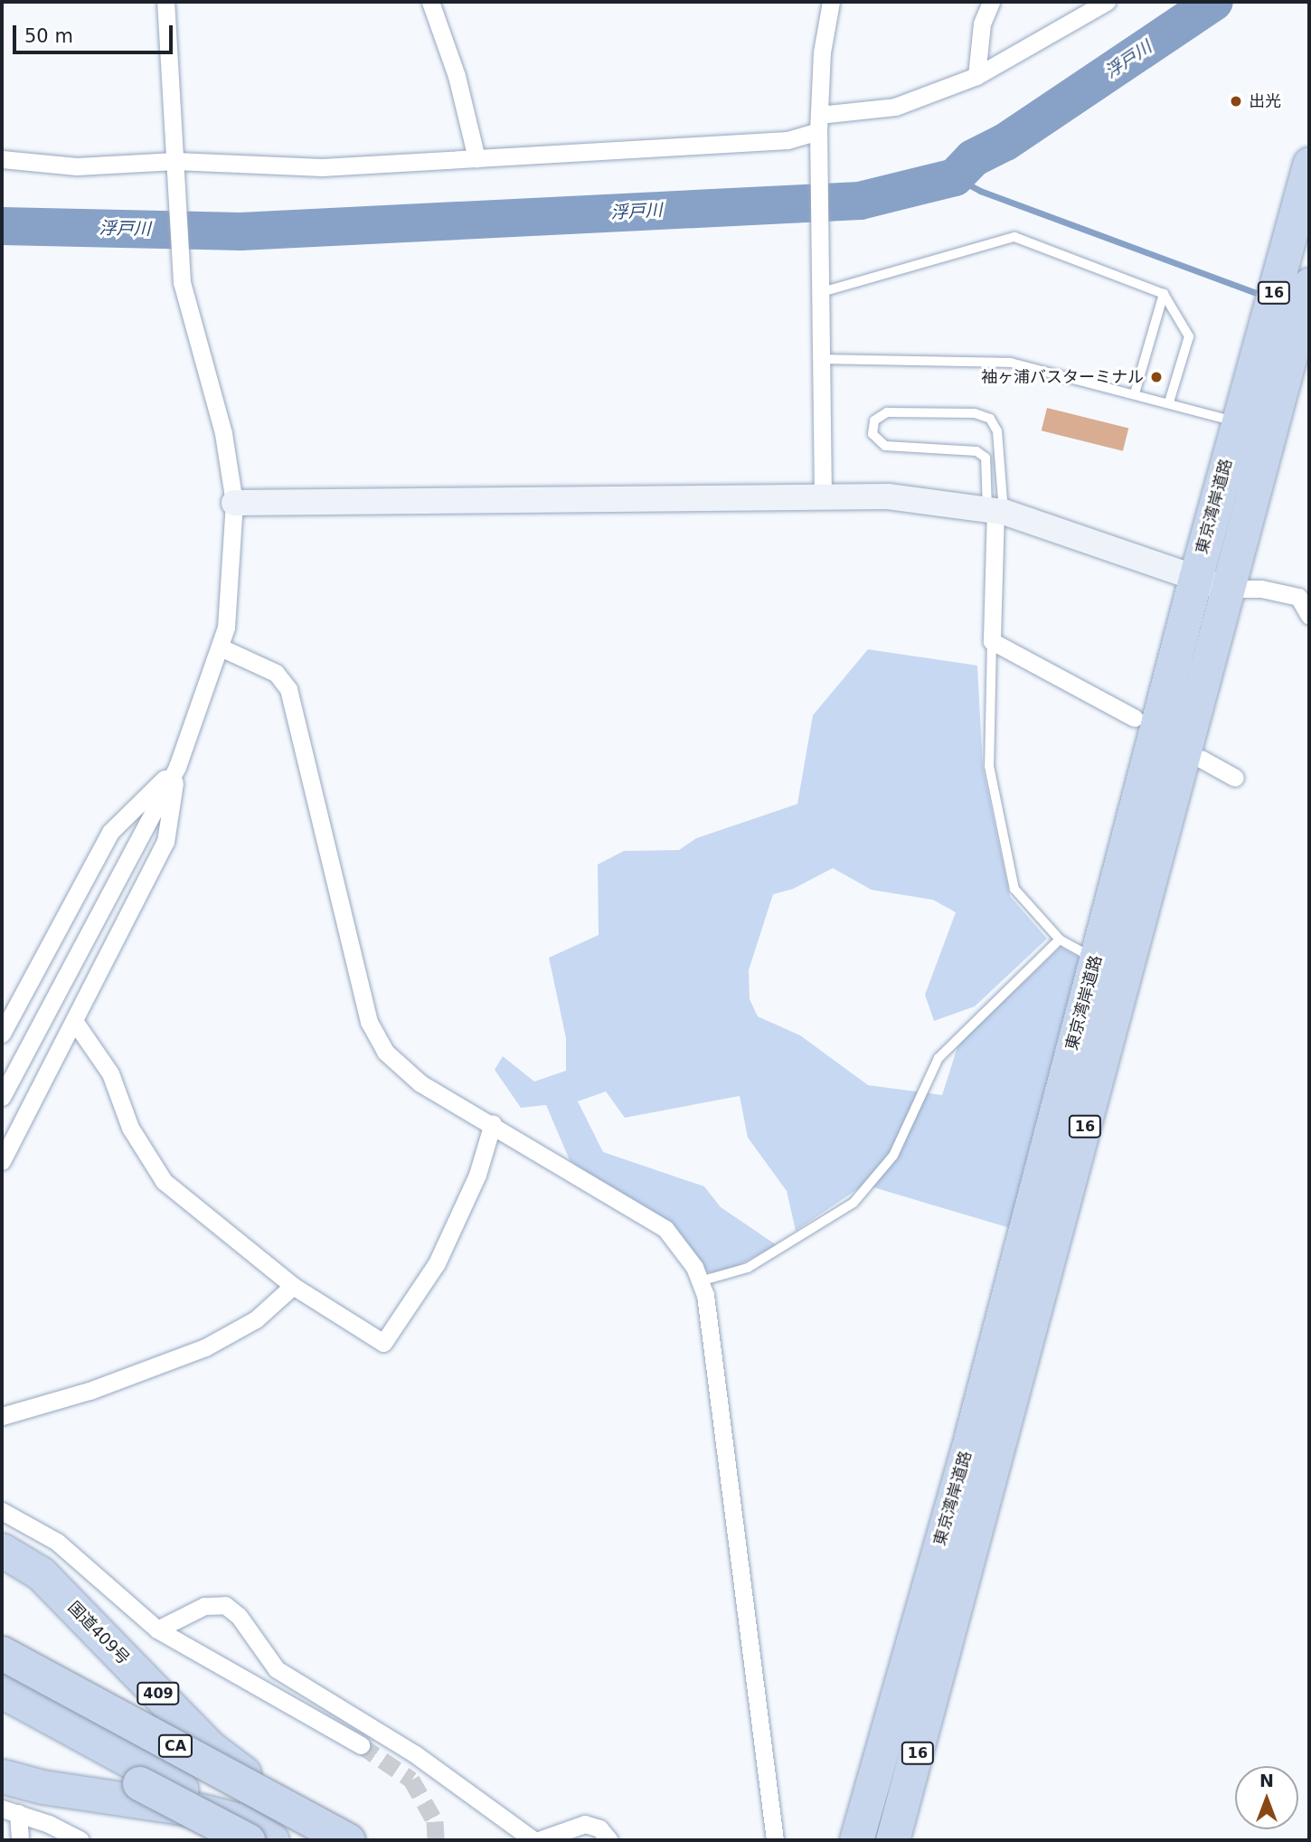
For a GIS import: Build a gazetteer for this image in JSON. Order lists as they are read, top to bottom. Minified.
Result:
{"streets":{"highway":["16","東京湾岸道路","国道409号","409","CA"]},"crossings":[["国道409号","CA"]],"water":["浮戸川"],"places":["出光","袖ヶ浦バスターミナル"],"scale_bar":"50 m","north":"top"}
